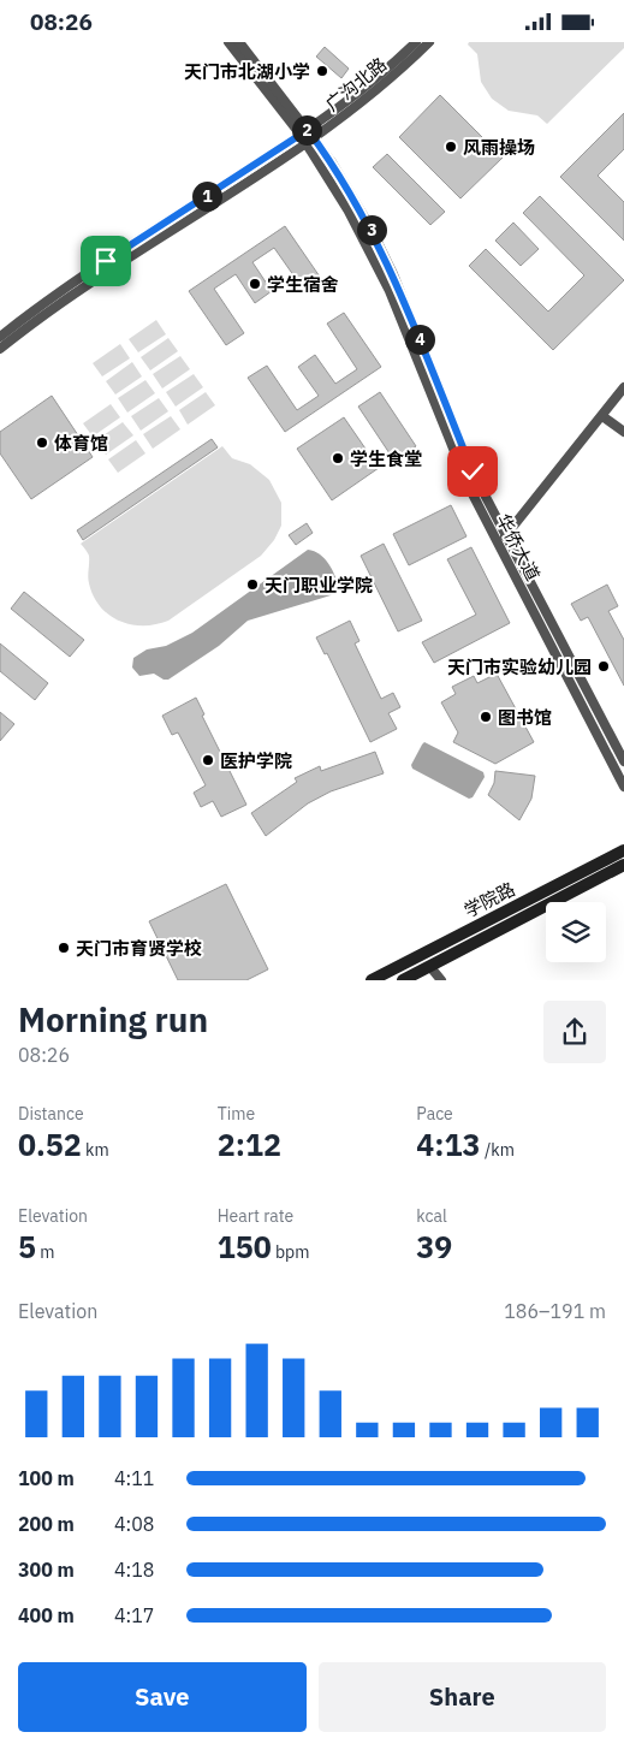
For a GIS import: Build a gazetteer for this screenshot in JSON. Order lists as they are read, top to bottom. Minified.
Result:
{"streets":{"main road":["学院路"],"street":["广沟北路","华侨大道"]},"crossings":[["广沟北路","华侨大道"]],"places":["天门市北湖小学","风雨操场","学生宿舍","体育馆","学生食堂","天门职业学院","天门市实验幼儿园","图书馆","医护学院","天门市育贤学校"],"page":{"status":"08:26","pins":["2","1","3","4"],"heading":["Morning run","08:26"],"stats":[["Distance","0.52 km"],["Time","2:12"],["Pace","4:13 /km"],["Elevation","5 m"],["Heart rate","150 bpm"],["kcal","39"]],"chart":["Elevation","186–191 m"],"list":[{"name":"100 m","note":"4:11"},{"name":"200 m","note":"4:08"},{"name":"300 m","note":"4:18"},{"name":"400 m","note":"4:17"}],"buttons":["Save","Share"]}}
